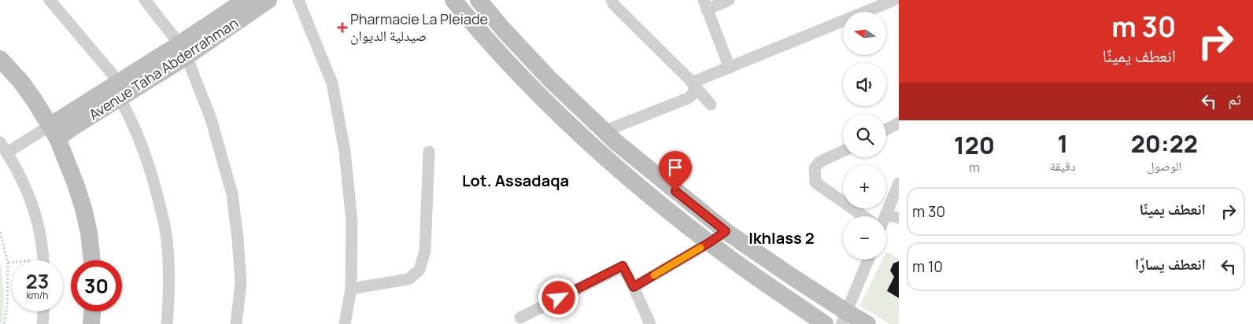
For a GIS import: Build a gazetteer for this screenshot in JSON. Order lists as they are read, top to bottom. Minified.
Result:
{"streets":{"street":["Avenue Taha Abderrahman"]},"districts":["Lot. Assadaqa","Ikhlass 2"],"places":{"health":["Pharmacie La Pleiade صيدلية الديوان"]},"north":"left","page":{"turn":["30 m","انعطف يمينًا"],"map_buttons":["+","−"],"then":"ثم","eta":["20:22","الوصول","1","دقيقة","120","m"],"list":[{"name":"انعطف يمينًا","value":"30 m"},{"name":"انعطف يسارًا","value":"10 m"}],"speed":"23 km/h","limit":"30"}}
